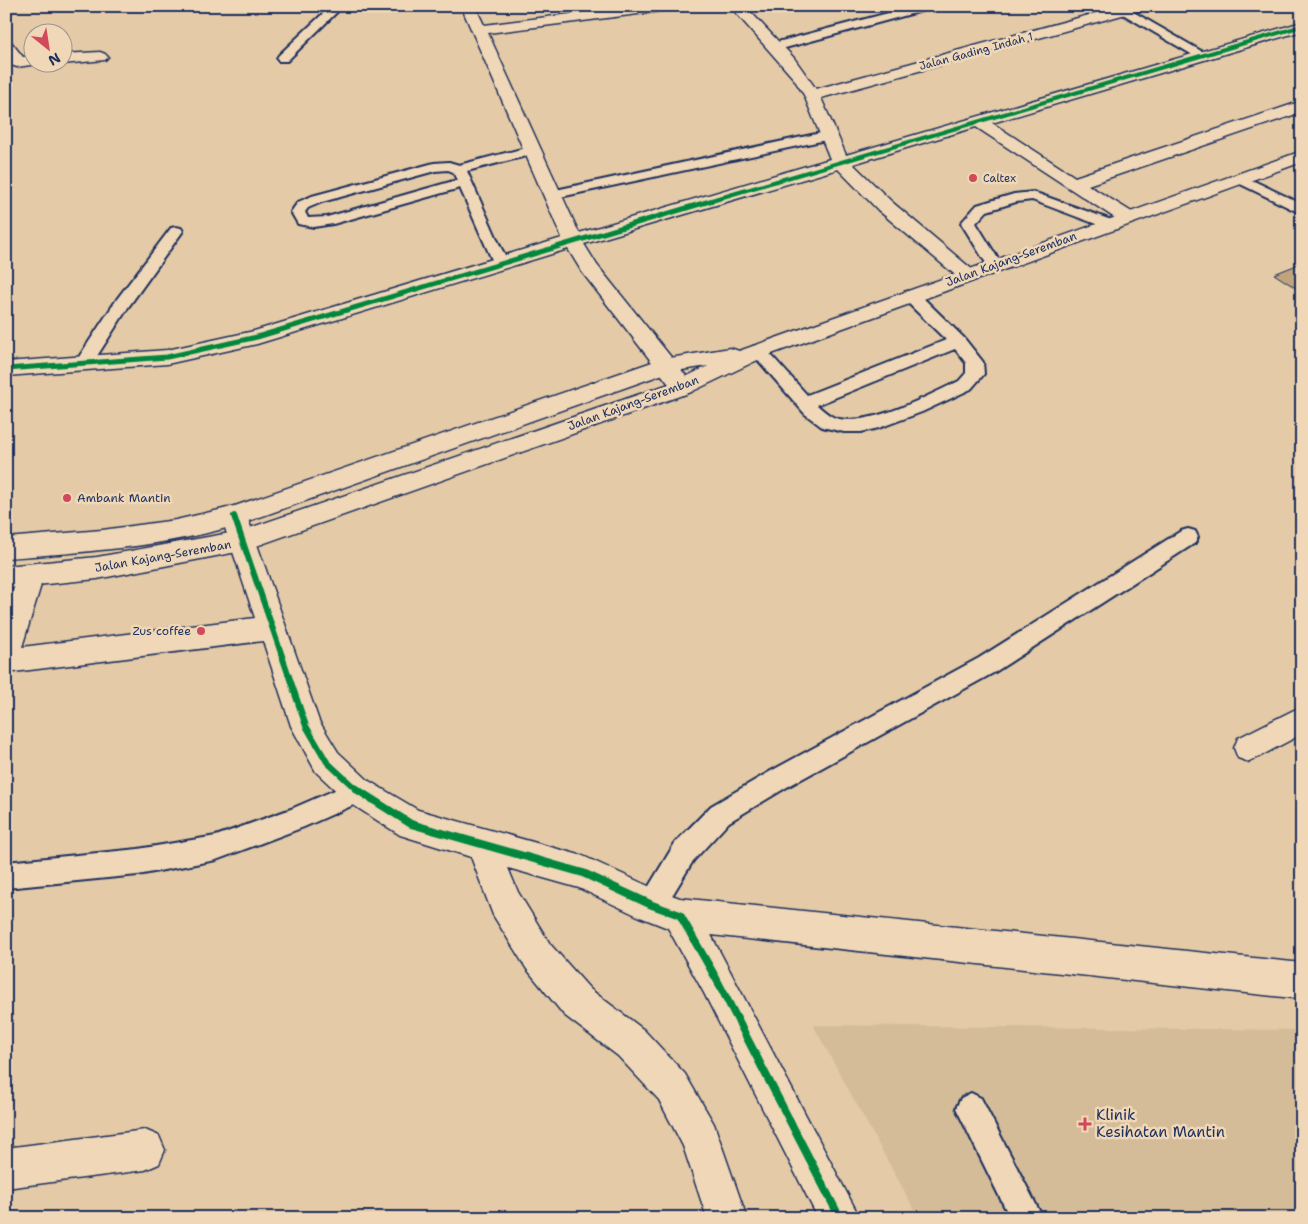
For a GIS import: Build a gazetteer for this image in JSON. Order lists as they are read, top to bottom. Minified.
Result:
{"streets":{"street":["Jalan Gading Indah 1","Jalan Kajang-Seremban"]},"places":{"other":["Caltex","Ambank Mantin","Zus coffee"],"health":["Klinik Kesihatan Mantin"]},"north":"bottom right"}
